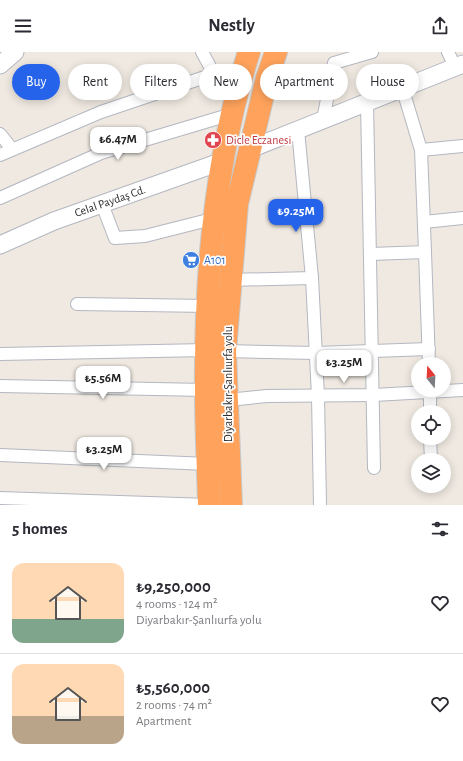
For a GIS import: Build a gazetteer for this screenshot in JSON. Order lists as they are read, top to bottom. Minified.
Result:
{"streets":{"highway":["Diyarbakır-Şanlıurfa yolu"],"street":["Celal Paydaş Cd."]},"crossings":[["Celal Paydaş Cd.","Diyarbakır-Şanlıurfa yolu"]],"places":{"pharmacy":["Dicle Eczanesi"],"supermarket":["A101"]},"north":"top","page":{"header":"Nestly","chip":["Buy","Rent","Filters","New","Apartment","House"],"price":["₺6.47M","₺9.25M","₺3.25M","₺5.56M","₺3.25M"],"heading":"5 homes","list":[{"name":"₺9,250,000","note":"4 rooms · 124 m² · Diyarbakır-Şanlıurfa yolu"},{"name":"₺5,560,000","note":"2 rooms · 74 m² · Apartment"}]}}
